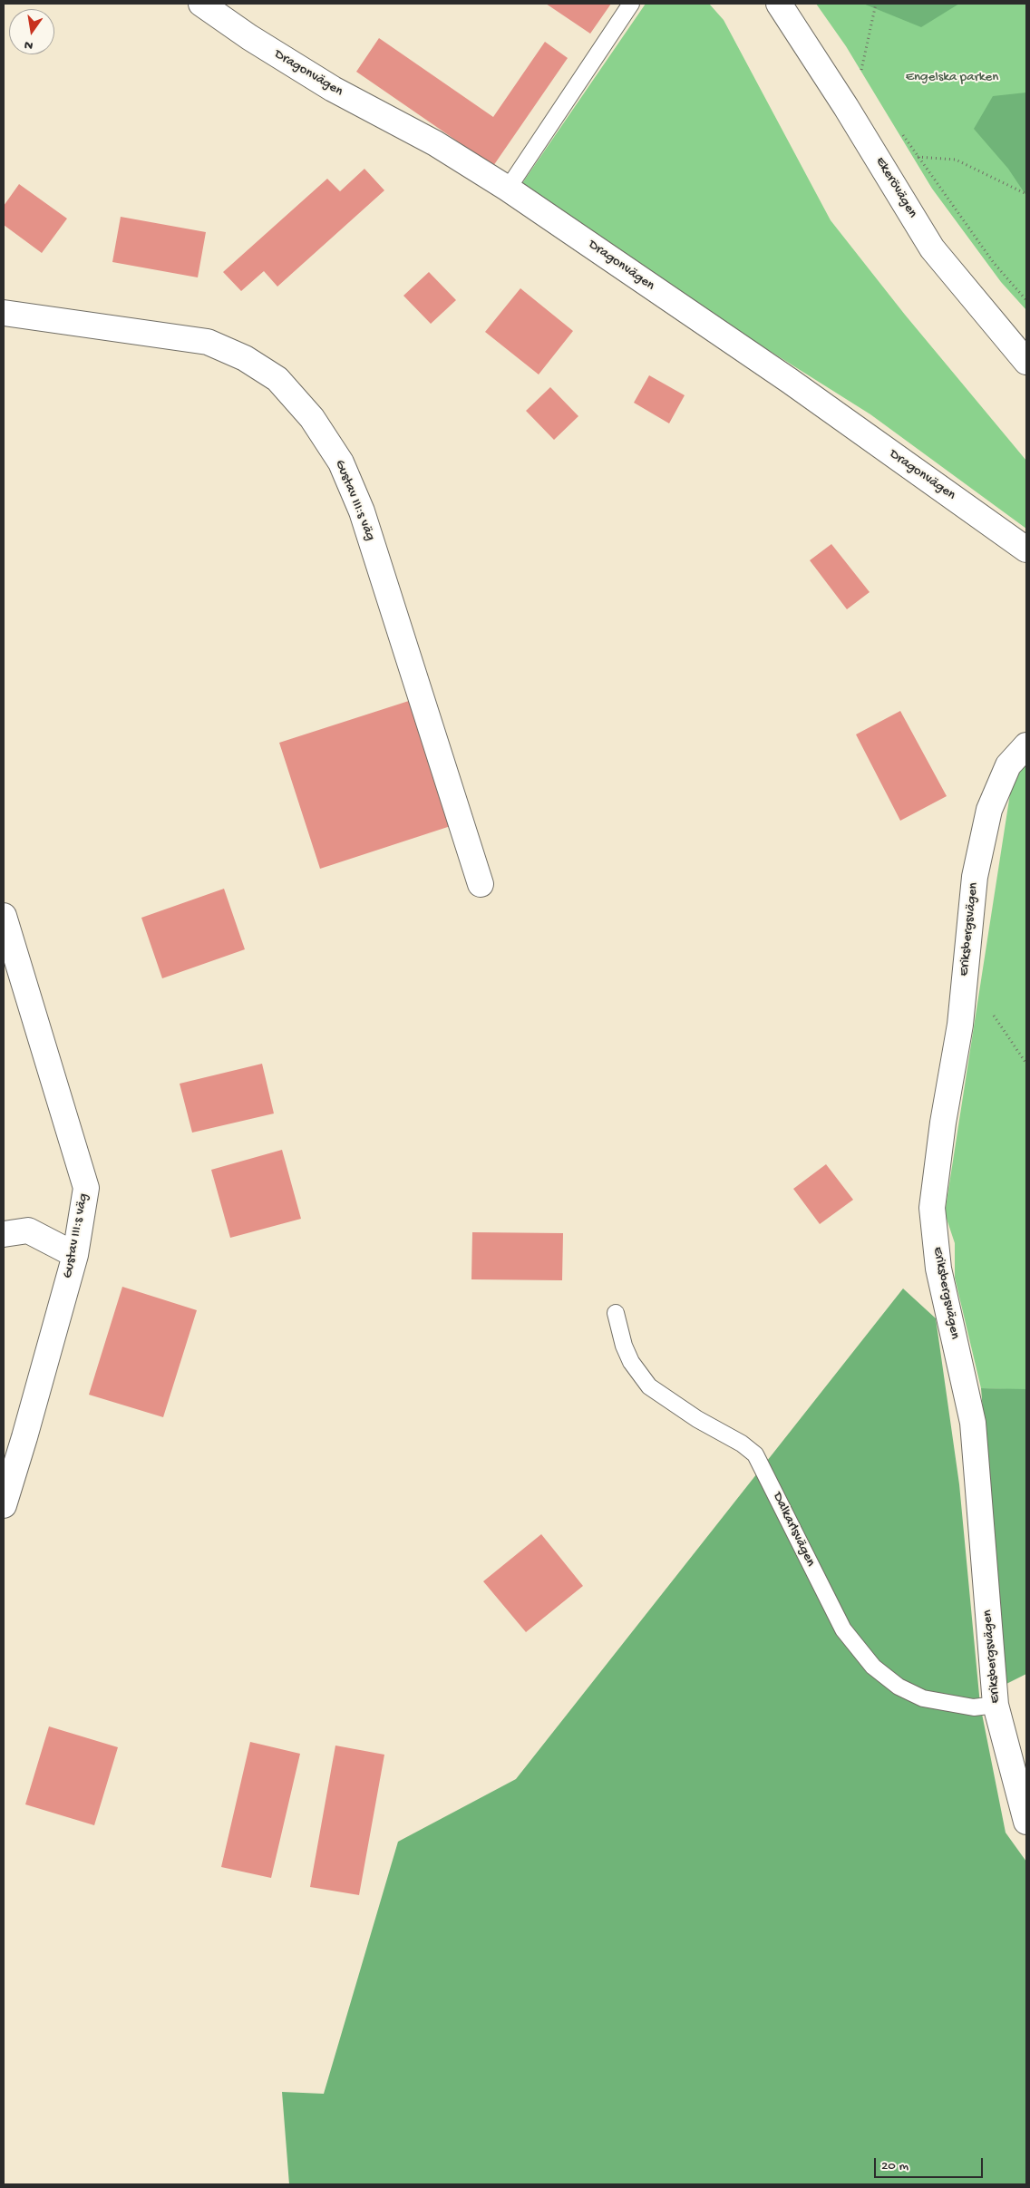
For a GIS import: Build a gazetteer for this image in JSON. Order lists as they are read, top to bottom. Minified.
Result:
{"streets":{"street":["Dragonvägen","Ekerövägen","Gustav III:s väg","Eriksbergsvägen"],"lane":["Dalkarlsvägen"]},"crossings":[["Eriksbergsvägen","Dalkarlsvägen"]],"parks":["Engelska parken"],"scale_bar":"20 m","north":"bottom"}
